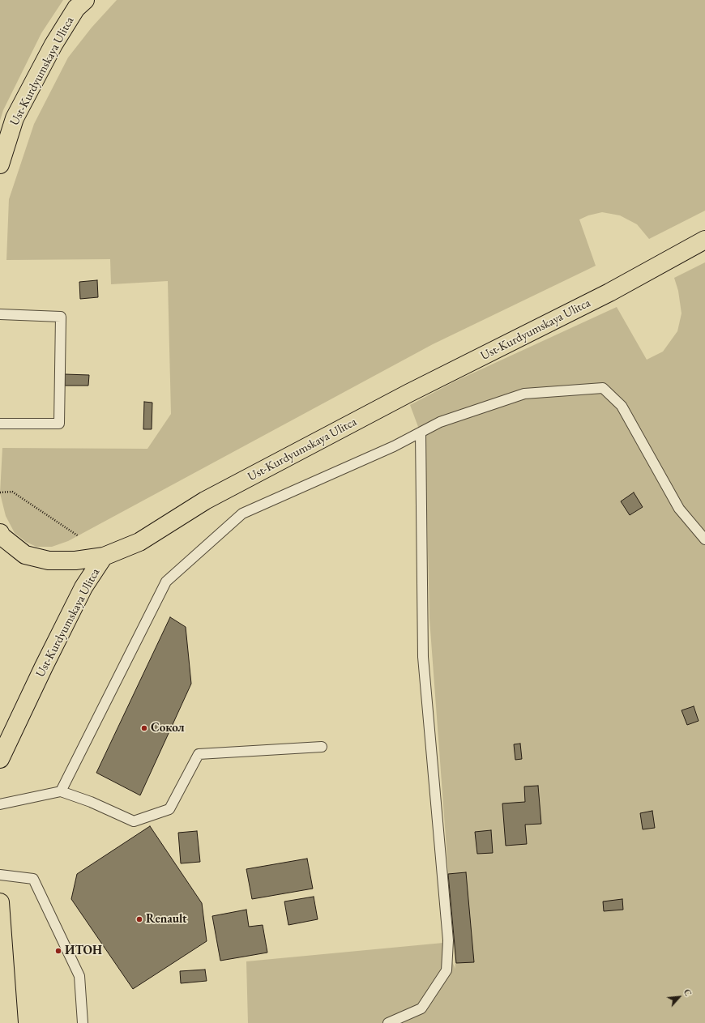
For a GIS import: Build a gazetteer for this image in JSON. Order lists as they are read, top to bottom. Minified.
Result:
{"streets":{"main road":["Ust-Kurdyumskaya Ulitca"]},"places":["Сокол","Renault","ИТОН"],"north":"top right"}
